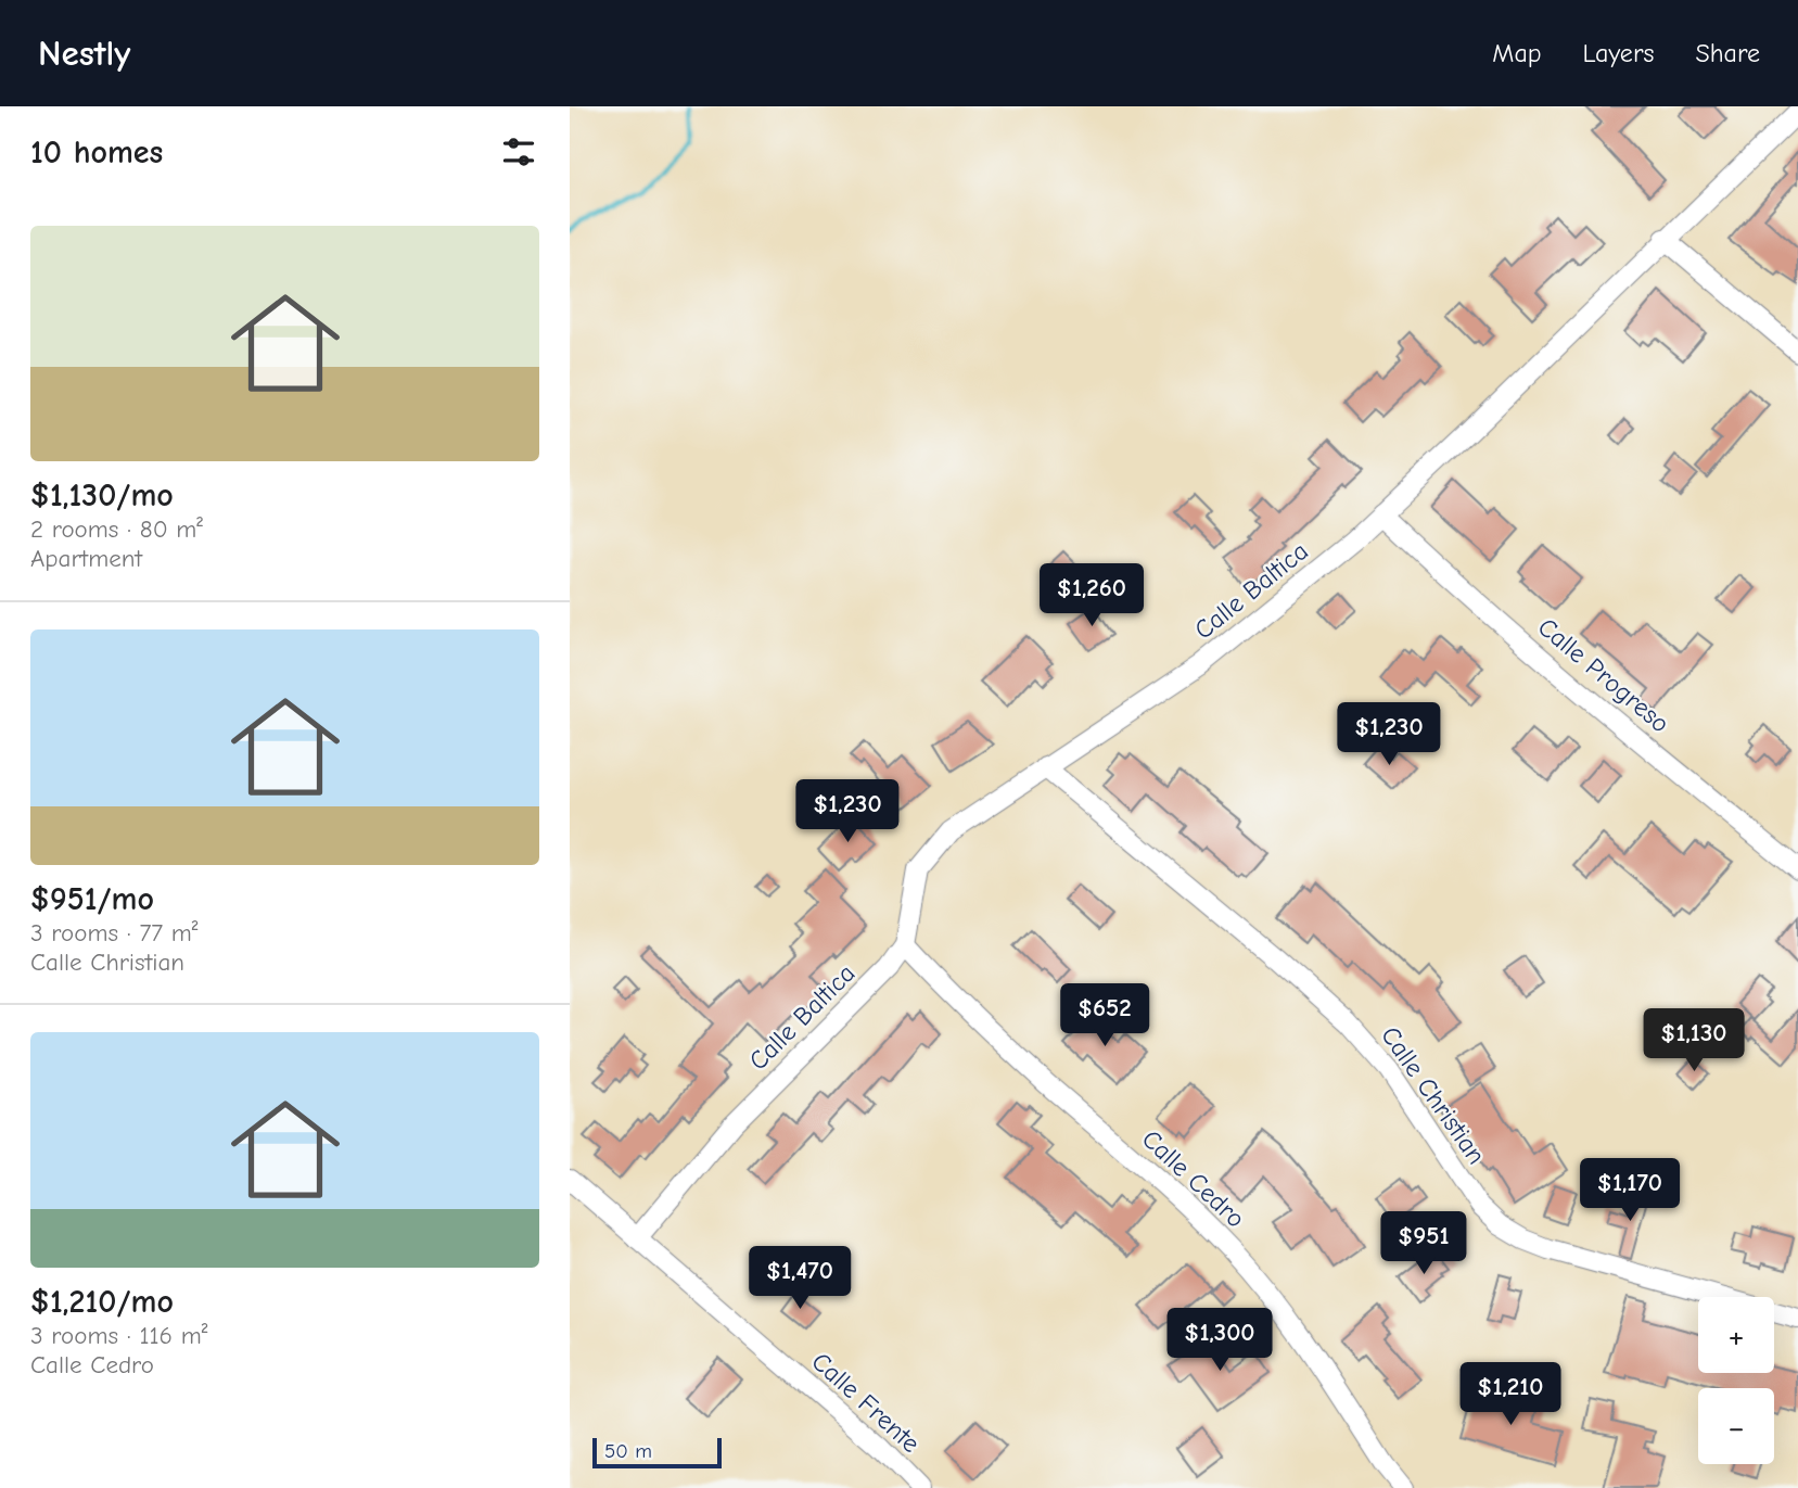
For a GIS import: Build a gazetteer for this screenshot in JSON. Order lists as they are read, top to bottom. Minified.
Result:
{"streets":{"street":["Calle Baltica","Calle Progreso","Calle Christian","Calle Cedro","Calle Frente"]},"crossings":[["Calle Baltica","Calle Progreso"],["Calle Baltica","Calle Christian"],["Calle Baltica","Calle Cedro"],["Calle Baltica","Calle Frente"]],"scale_bar":"50 m","page":{"header":"Nestly","nav":["Map","Layers","Share"],"heading":"10 homes","list":[{"name":"$1,130/mo","note":"2 rooms · 80 m² · Apartment"},{"name":"$951/mo","note":"3 rooms · 77 m² · Calle Christian"},{"name":"$1,210/mo","note":"3 rooms · 116 m² · Calle Cedro"}],"price":["$1,260","$1,230","$1,230","$652","$1,130","$1,170","$951","$1,470","$1,300","$1,210"],"map_buttons":["+","−"],"scale":"50 m"}}
